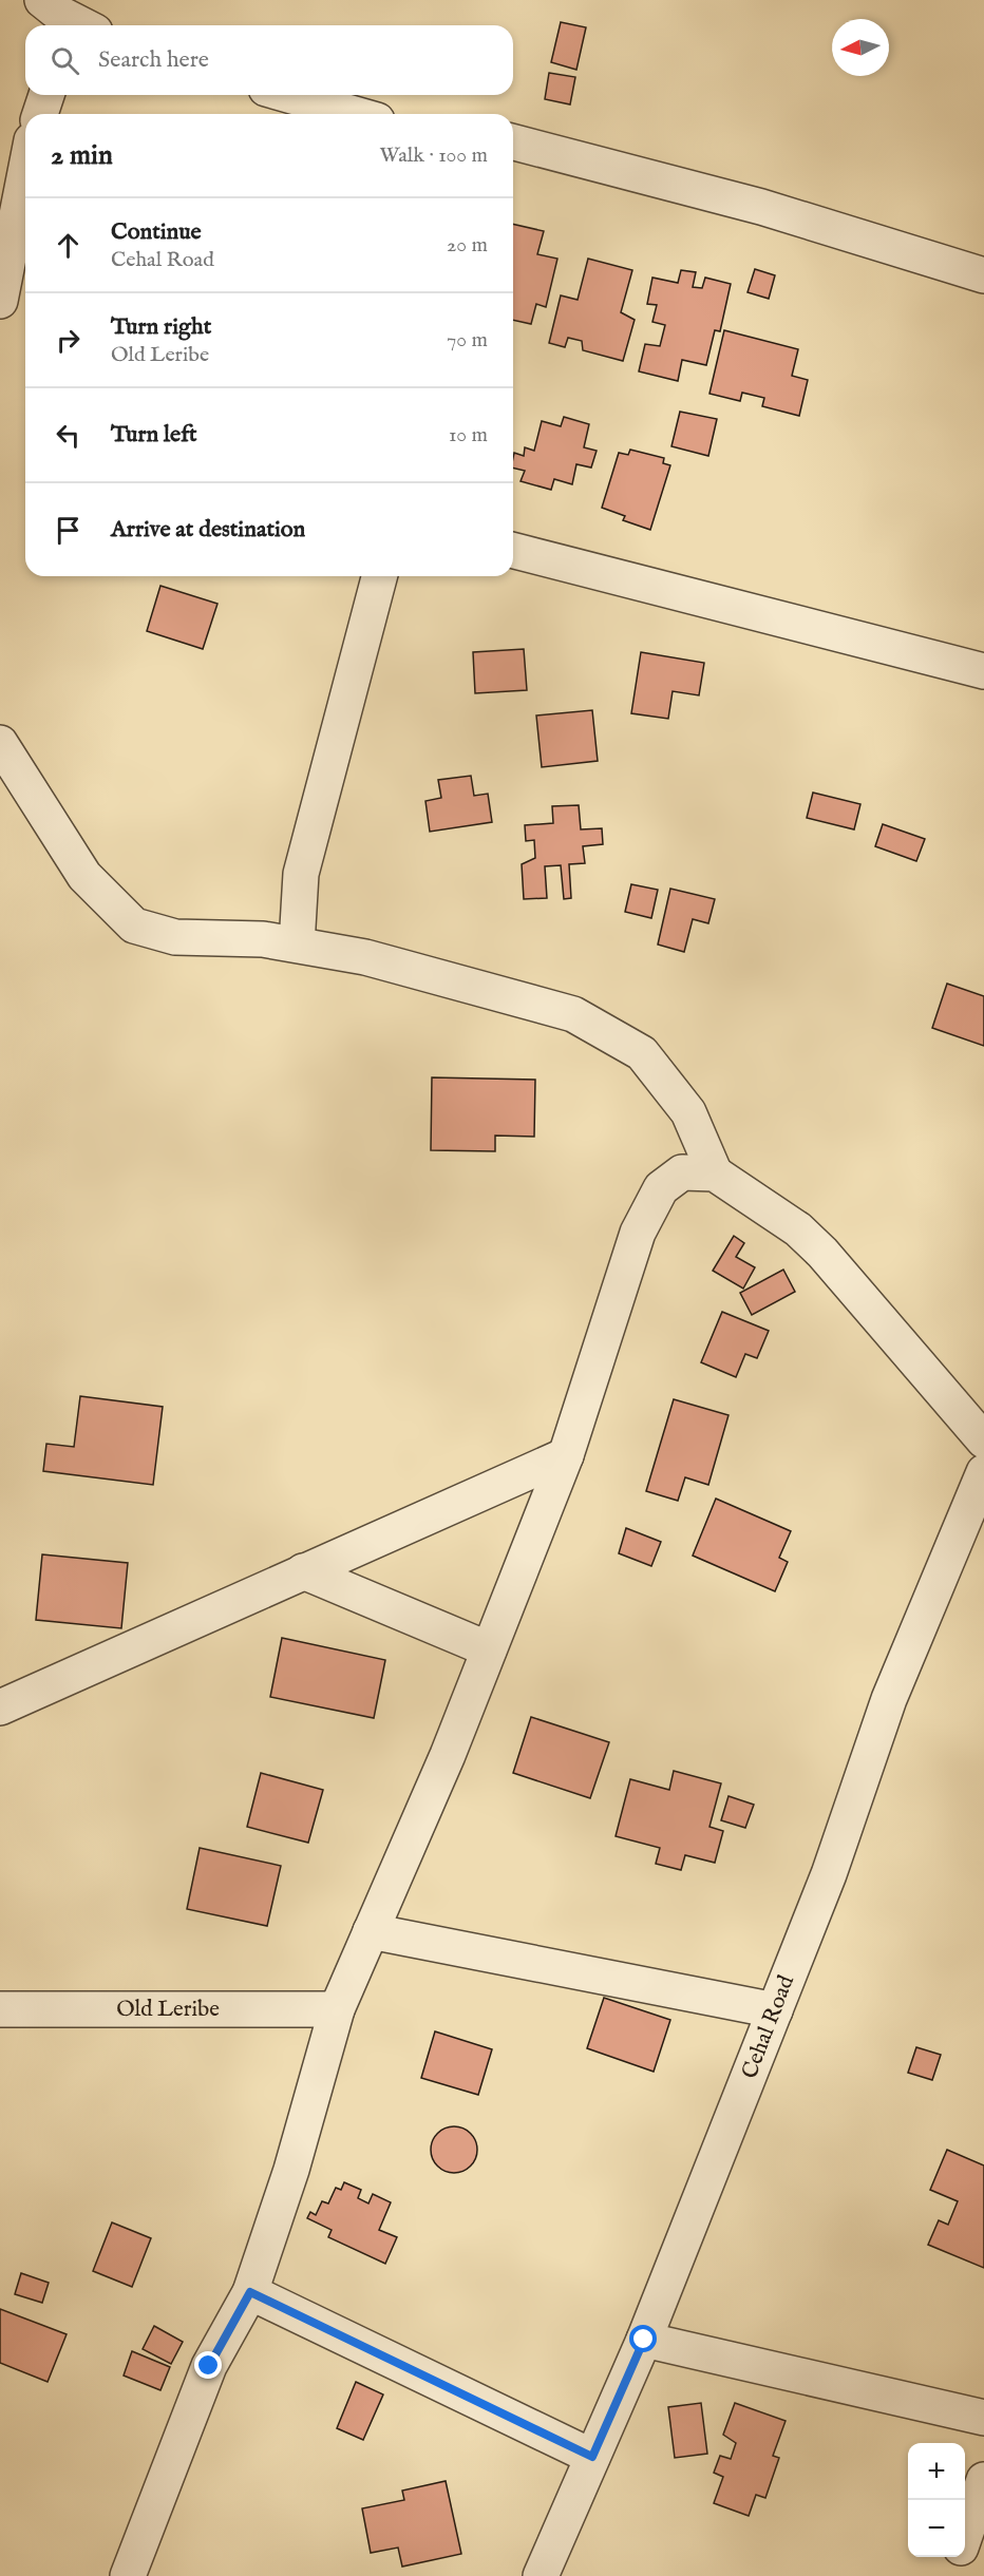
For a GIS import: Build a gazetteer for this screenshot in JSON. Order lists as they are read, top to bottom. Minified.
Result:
{"streets":{"street":["Old Leribe","Cehal Road"]},"north":"left","page":{"search":"Search here","heading":["2 min","Walk · 100 m"],"list":[["Continue","Cehal Road","20 m"],["Turn right","Old Leribe","70 m"],["Turn left","10 m"],"Arrive at destination"],"map_buttons":["+","−"]}}
